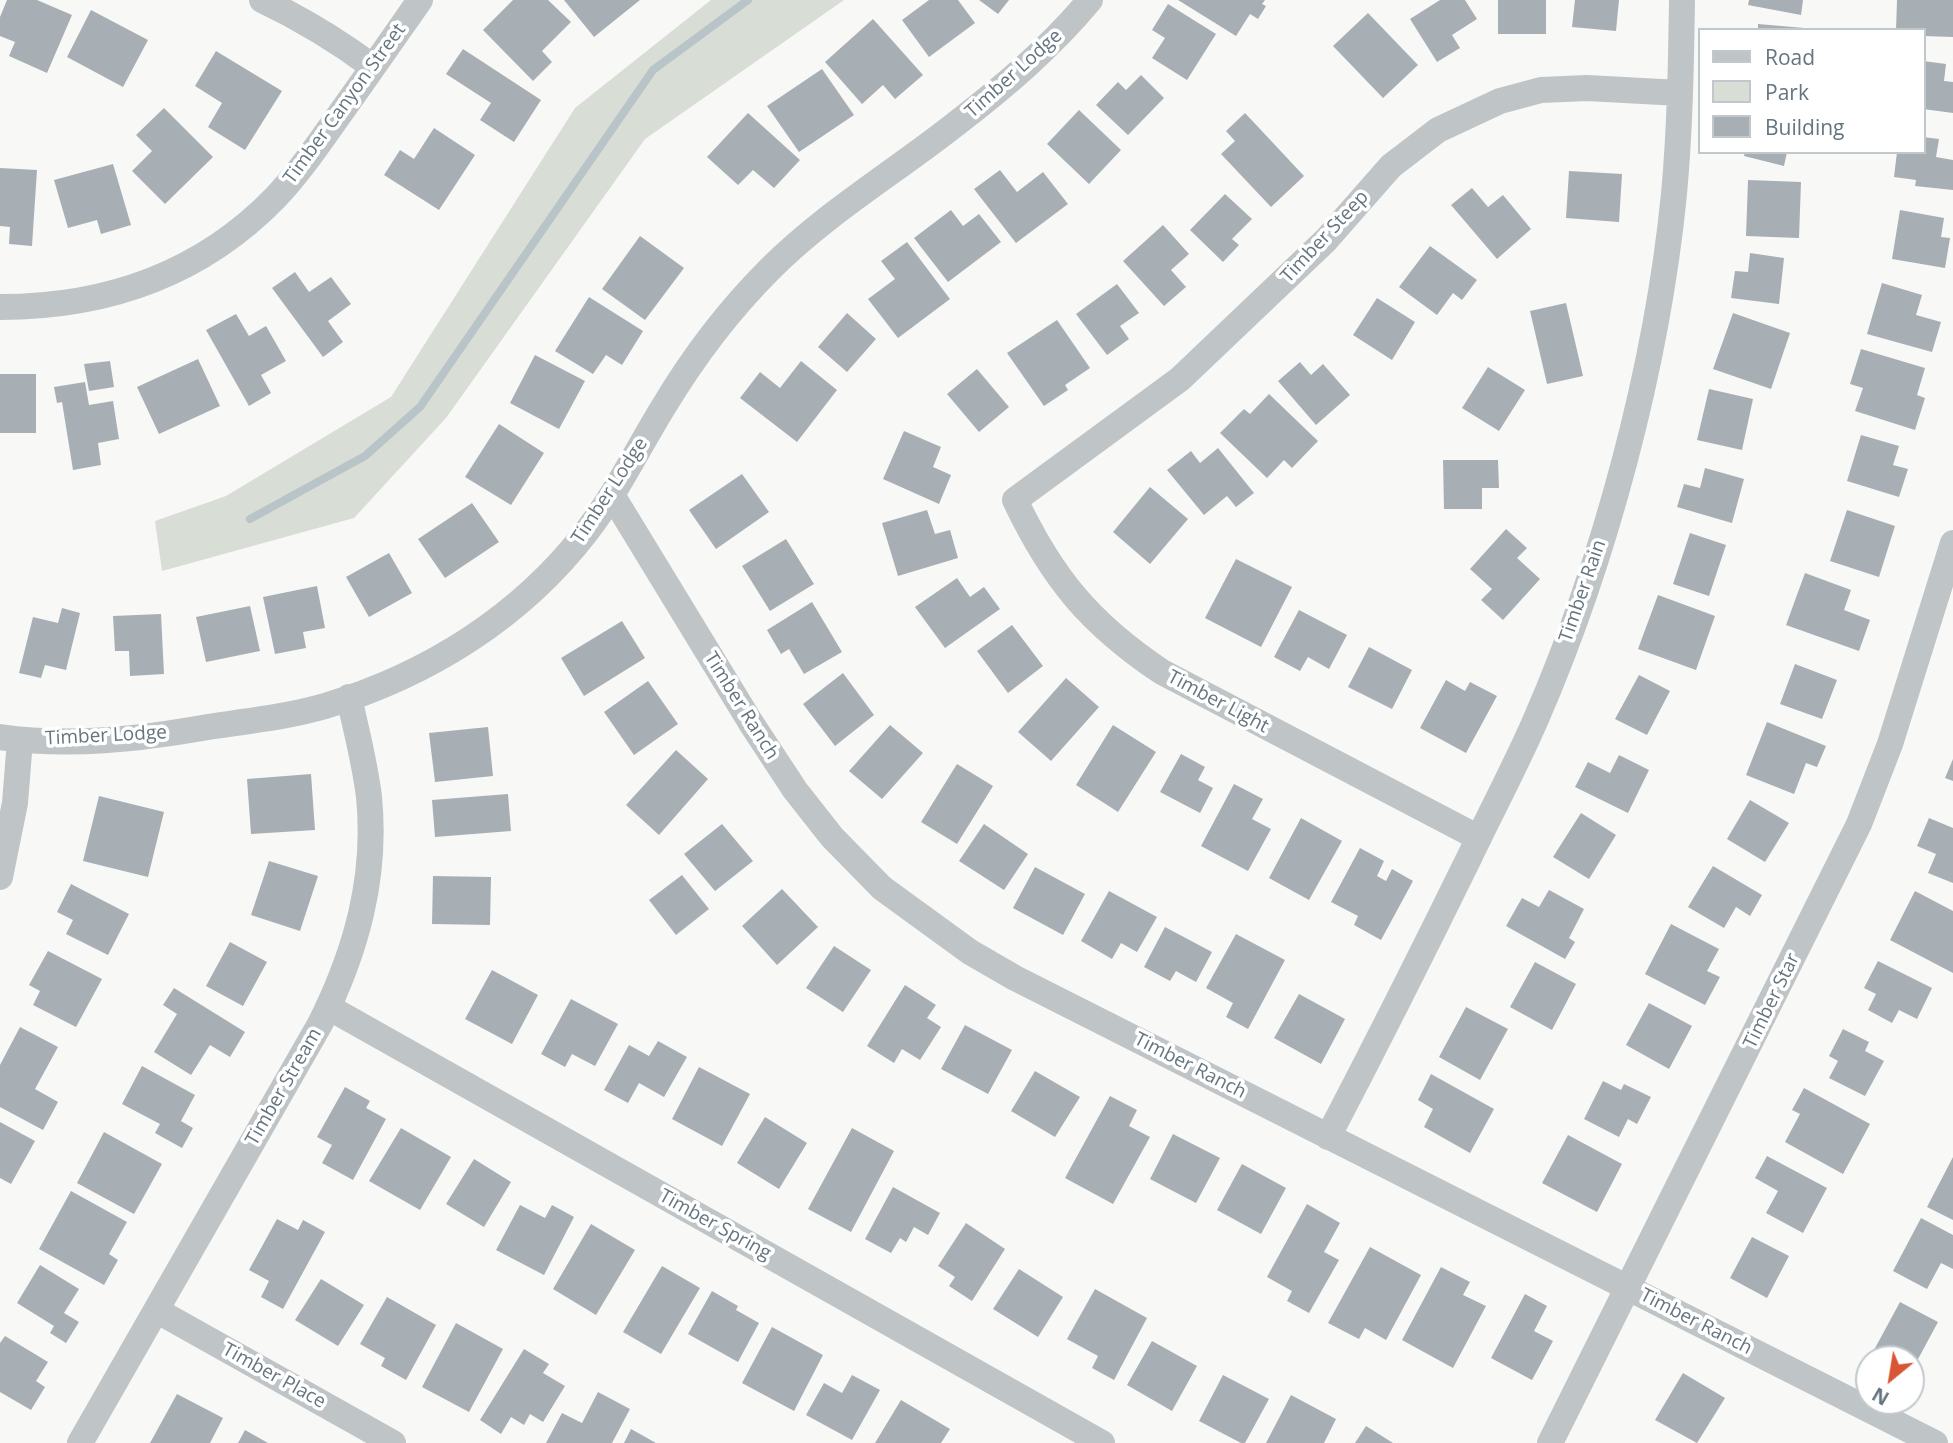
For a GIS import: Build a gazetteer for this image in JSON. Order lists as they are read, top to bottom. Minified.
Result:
{"streets":{"street":["Timber Lodge","Timber Canyon Street","Timber Steep","Timber Rain","Timber Light","Timber Ranch","Timber Star","Timber Stream","Timber Spring","Timber Place"]},"crossings":[["Timber Lodge","Timber Ranch"],["Timber Lodge","Timber Stream"],["Timber Steep","Timber Rain"],["Timber Steep","Timber Light"],["Timber Rain","Timber Light"],["Timber Rain","Timber Ranch"],["Timber Ranch","Timber Star"],["Timber Stream","Timber Spring"],["Timber Stream","Timber Place"]],"legend":["Road","Park","Building"],"north":"bottom left"}
